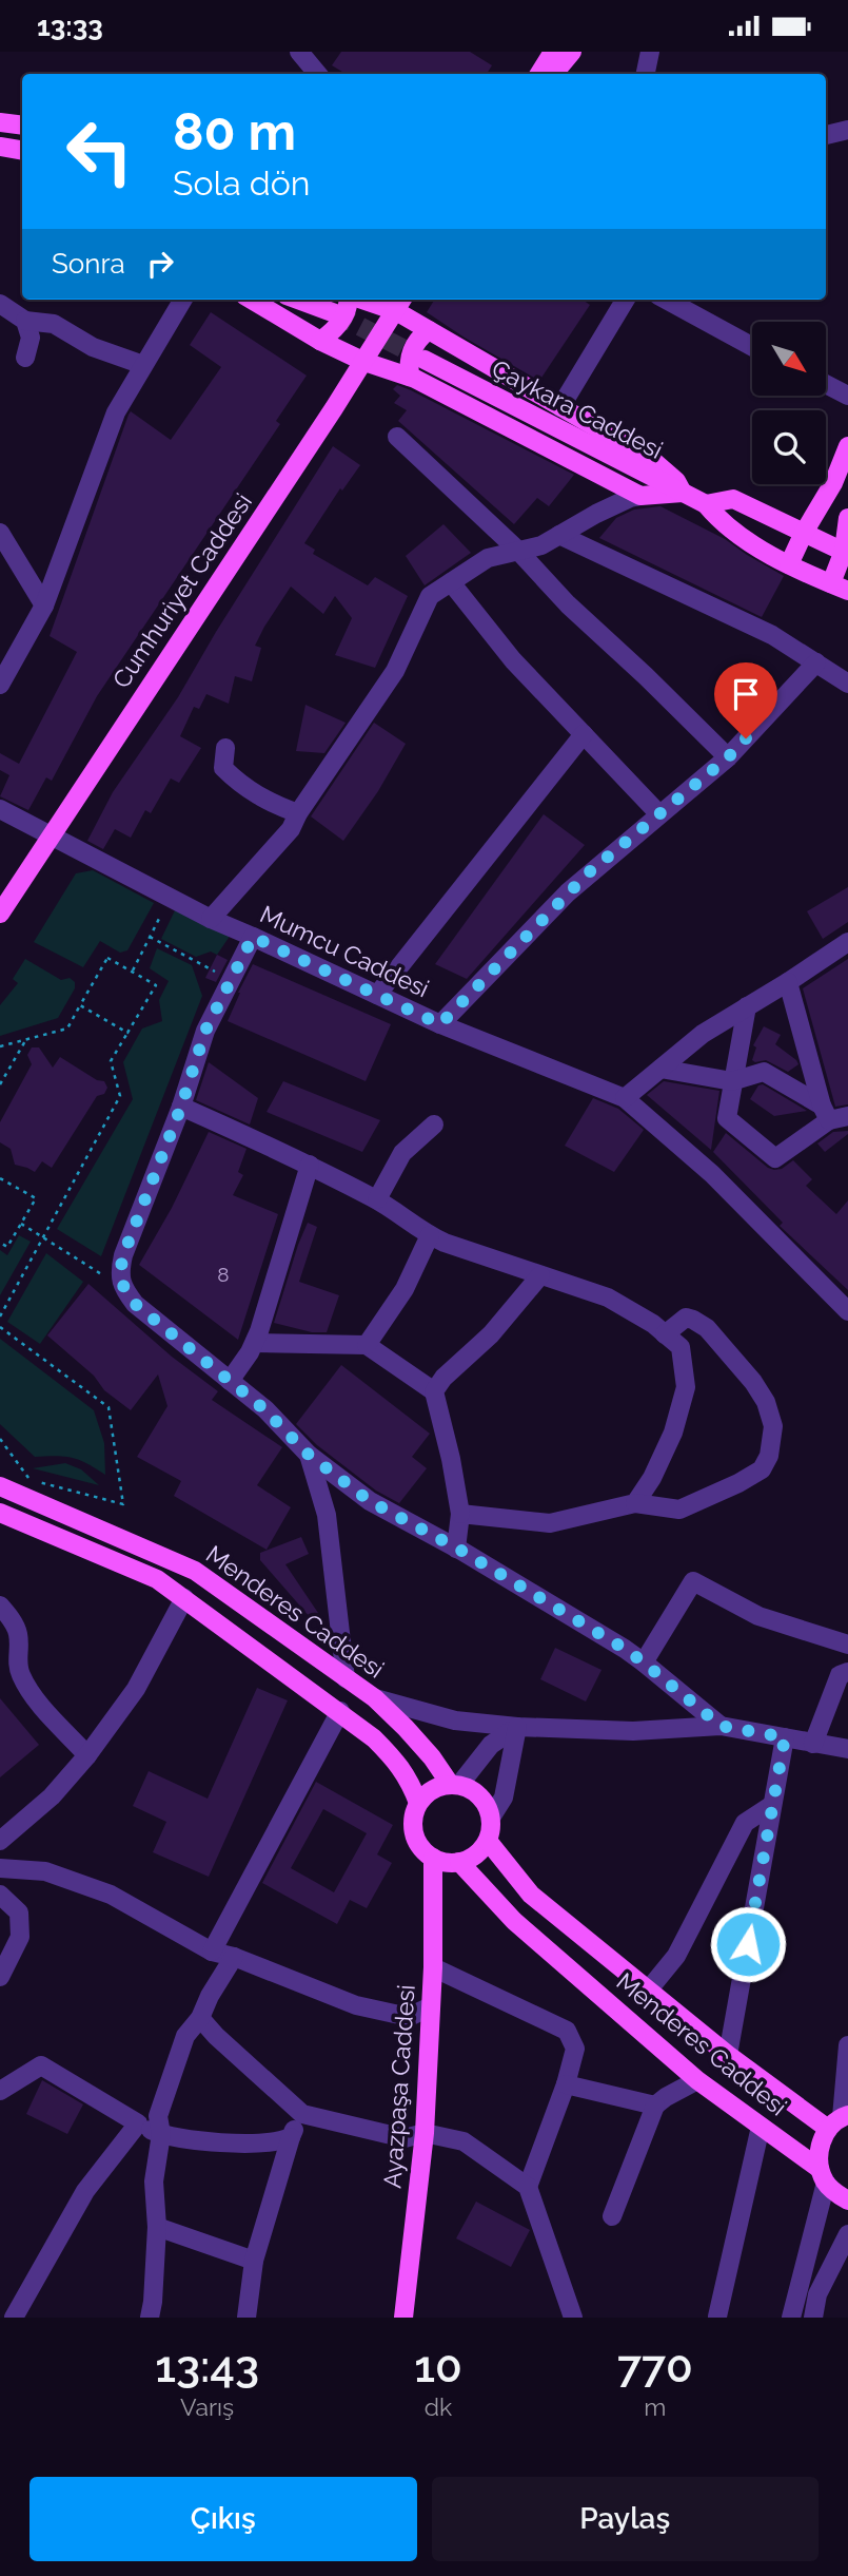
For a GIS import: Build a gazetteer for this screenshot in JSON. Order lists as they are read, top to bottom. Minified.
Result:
{"streets":{"main road":["Çaykara Caddesi","Cumhuriyet Caddesi","Menderes Caddesi","Ayazpaşa Caddesi"],"street":["Mumcu Caddesi"]},"crossings":[["Cumhuriyet Caddesi","Mumcu Caddesi"],["Menderes Caddesi","Ayazpaşa Caddesi"]],"house_numbers":["8"],"north":"bottom right","page":{"status":"13:33","turn":["80 m","Sola dön"],"then":"Sonra","eta":["13:43","Varış","10","dk","770","m"],"buttons":["Çıkış","Paylaş"]}}
